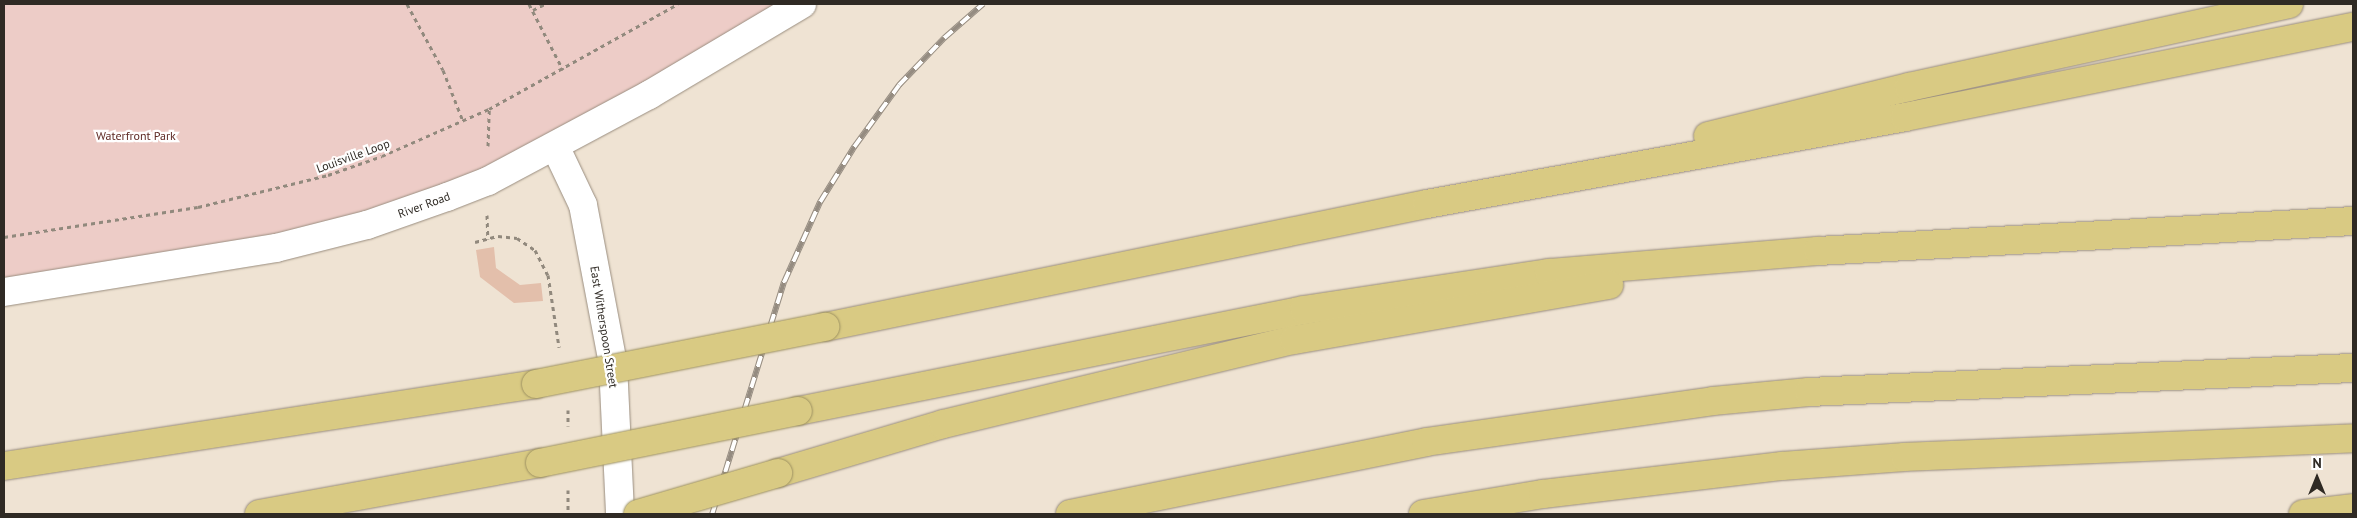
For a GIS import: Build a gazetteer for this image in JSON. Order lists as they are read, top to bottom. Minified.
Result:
{"streets":{"street":["River Road","East Witherspoon Street"],"path":["Louisville Loop"]},"crossings":[["River Road","East Witherspoon Street"]],"parks":["Waterfront Park"],"north":"top"}
